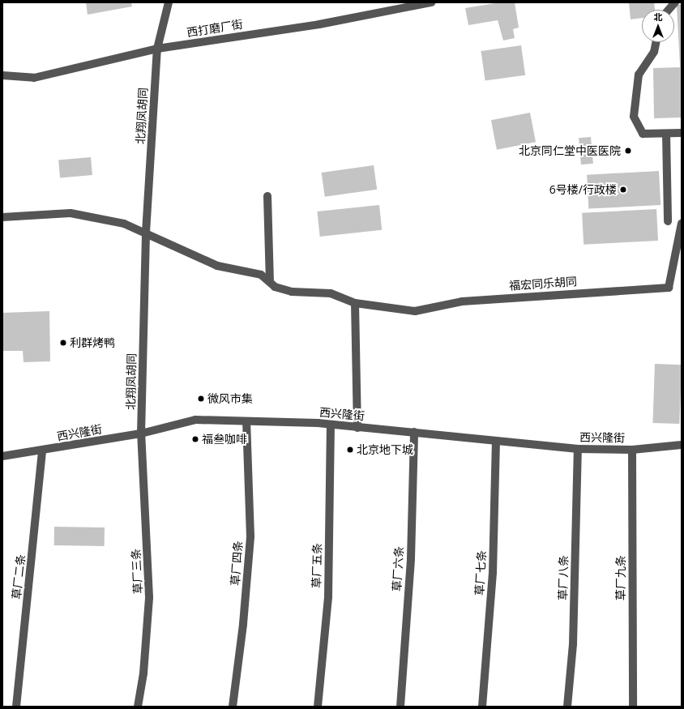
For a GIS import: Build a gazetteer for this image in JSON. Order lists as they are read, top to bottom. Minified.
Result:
{"streets":{"street":["西打磨厂街","北翔凤胡同","福宏同乐胡同","西兴隆街","草厂四条","草厂五条","草厂六条","草厂三条","草厂七条","草厂二条","草厂八条","草厂九条"]},"crossings":[["西打磨厂街","北翔凤胡同"],["北翔凤胡同","西兴隆街"],["北翔凤胡同","草厂三条"],["西兴隆街","草厂四条"],["西兴隆街","草厂五条"],["西兴隆街","草厂六条"],["西兴隆街","草厂三条"],["西兴隆街","草厂七条"],["西兴隆街","草厂二条"],["西兴隆街","草厂八条"],["西兴隆街","草厂九条"]],"places":["北京同仁堂中医医院","6号楼/行政楼","利群烤鸭","微风市集","福叁咖啡","北京地下城"],"north":"top"}
